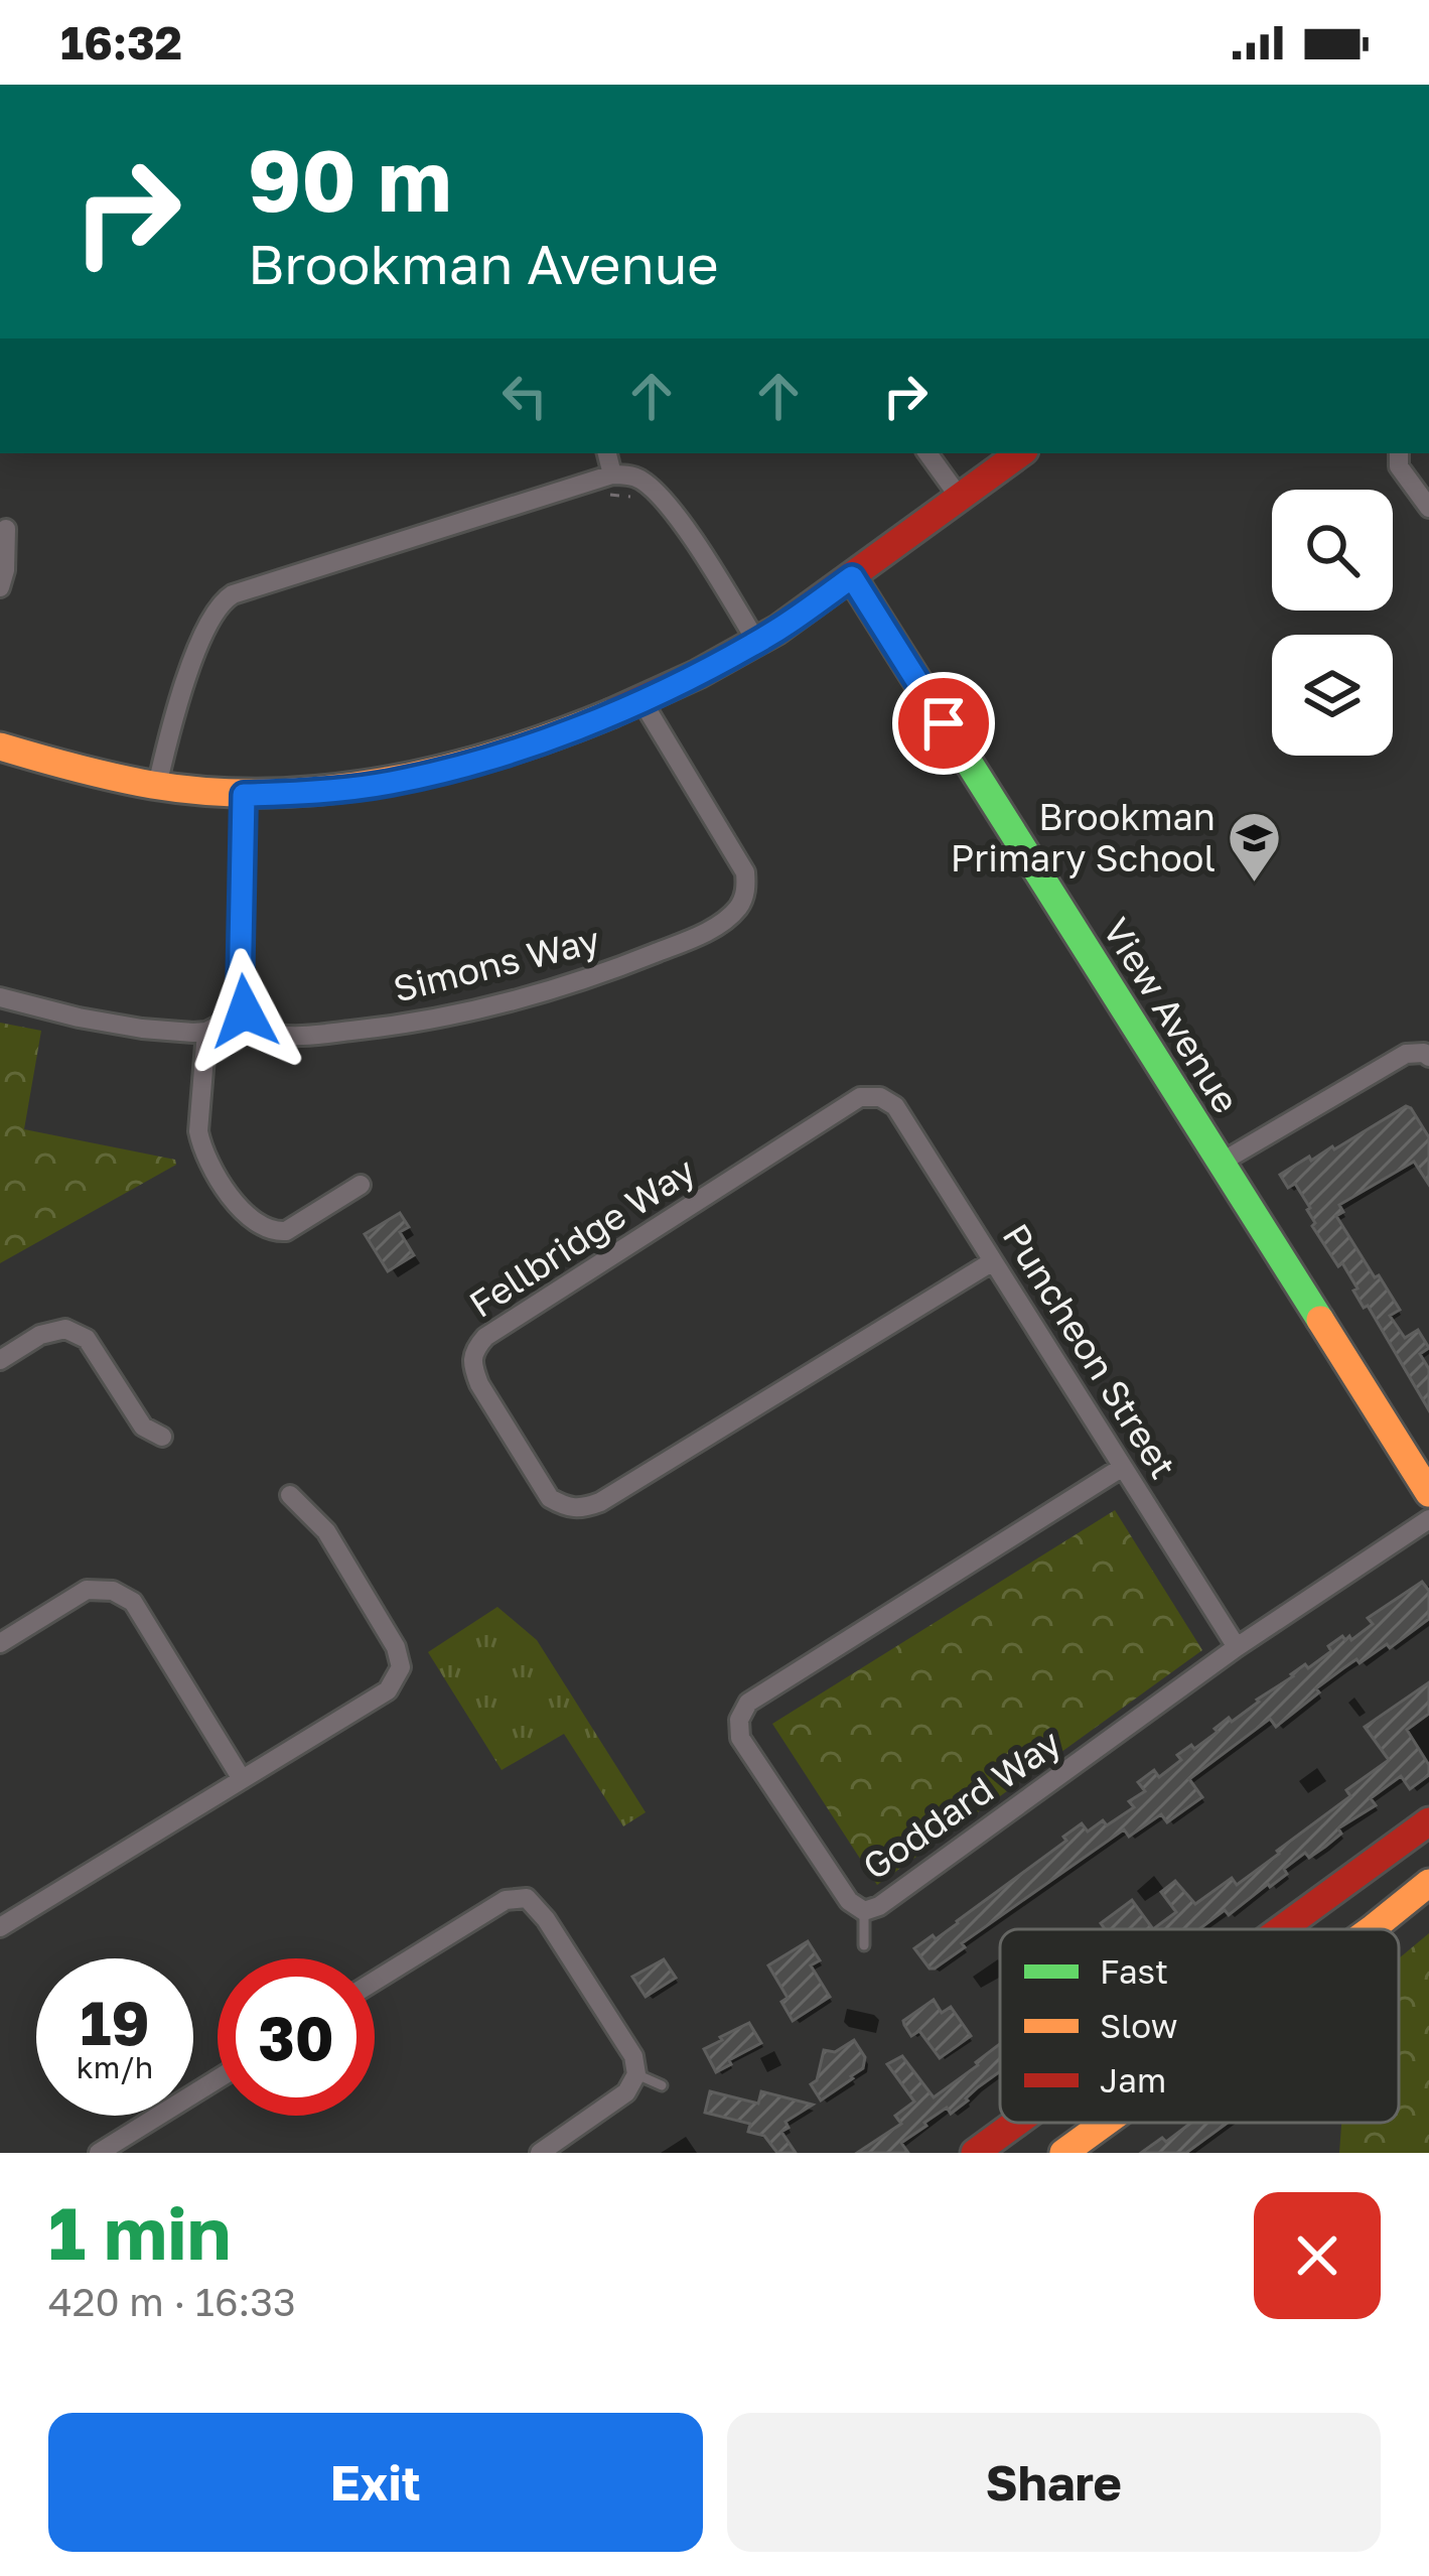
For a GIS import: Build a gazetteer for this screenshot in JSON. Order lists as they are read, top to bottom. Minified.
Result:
{"streets":{"street":["Simons Way","View Avenue","Fellbridge Way","Puncheon Street","Goddard Way"]},"crossings":[["Fellbridge Way","Puncheon Street"],["Puncheon Street","Goddard Way"]],"places":{"school or university":["Brookman Primary School"]},"legend":["Fast","Slow","Jam"],"page":{"status":"16:32","turn":["90 m","Brookman Avenue"],"speed":"19 km/h","limit":"30","heading":["1 min","420 m · 16:33"],"buttons":["Exit","Share"]}}
